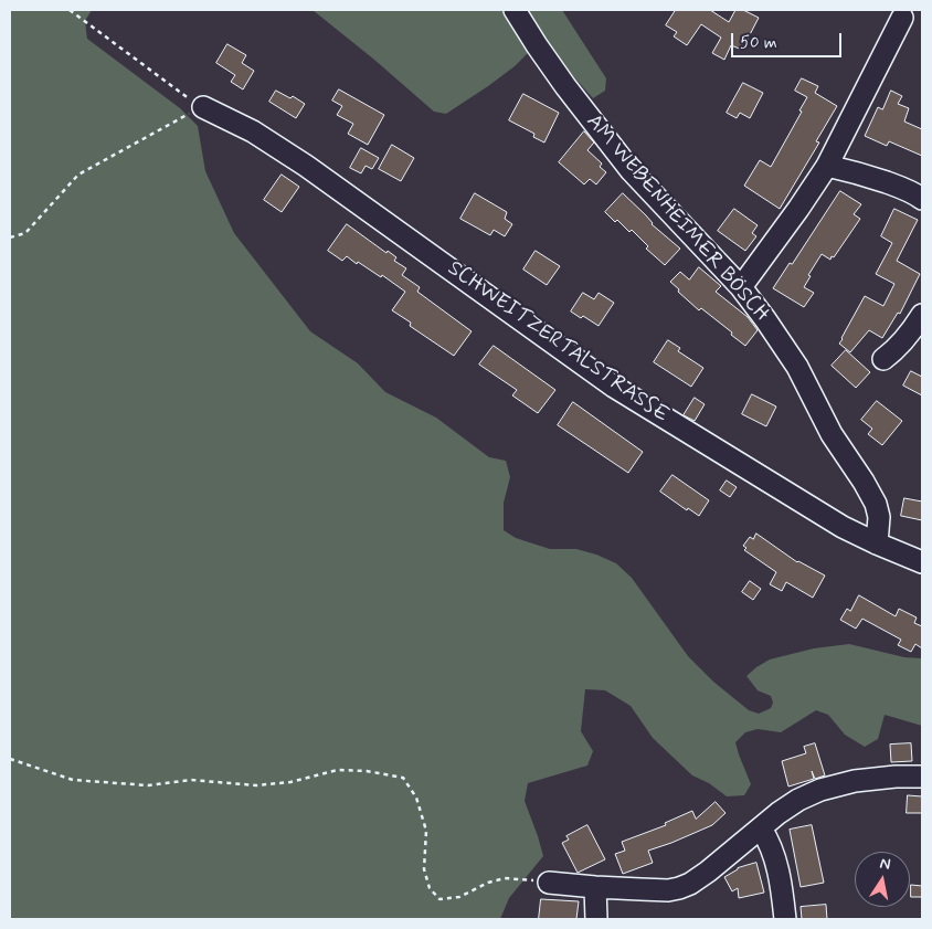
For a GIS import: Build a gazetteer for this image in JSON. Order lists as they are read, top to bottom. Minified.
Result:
{"streets":{"street":["AM WEBENHEIMER BÖSCH","SCHWEITZERTALSTRASSE"]},"crossings":[["AM WEBENHEIMER BÖSCH","SCHWEITZERTALSTRASSE"]],"scale_bar":"50 m","north":"top"}
